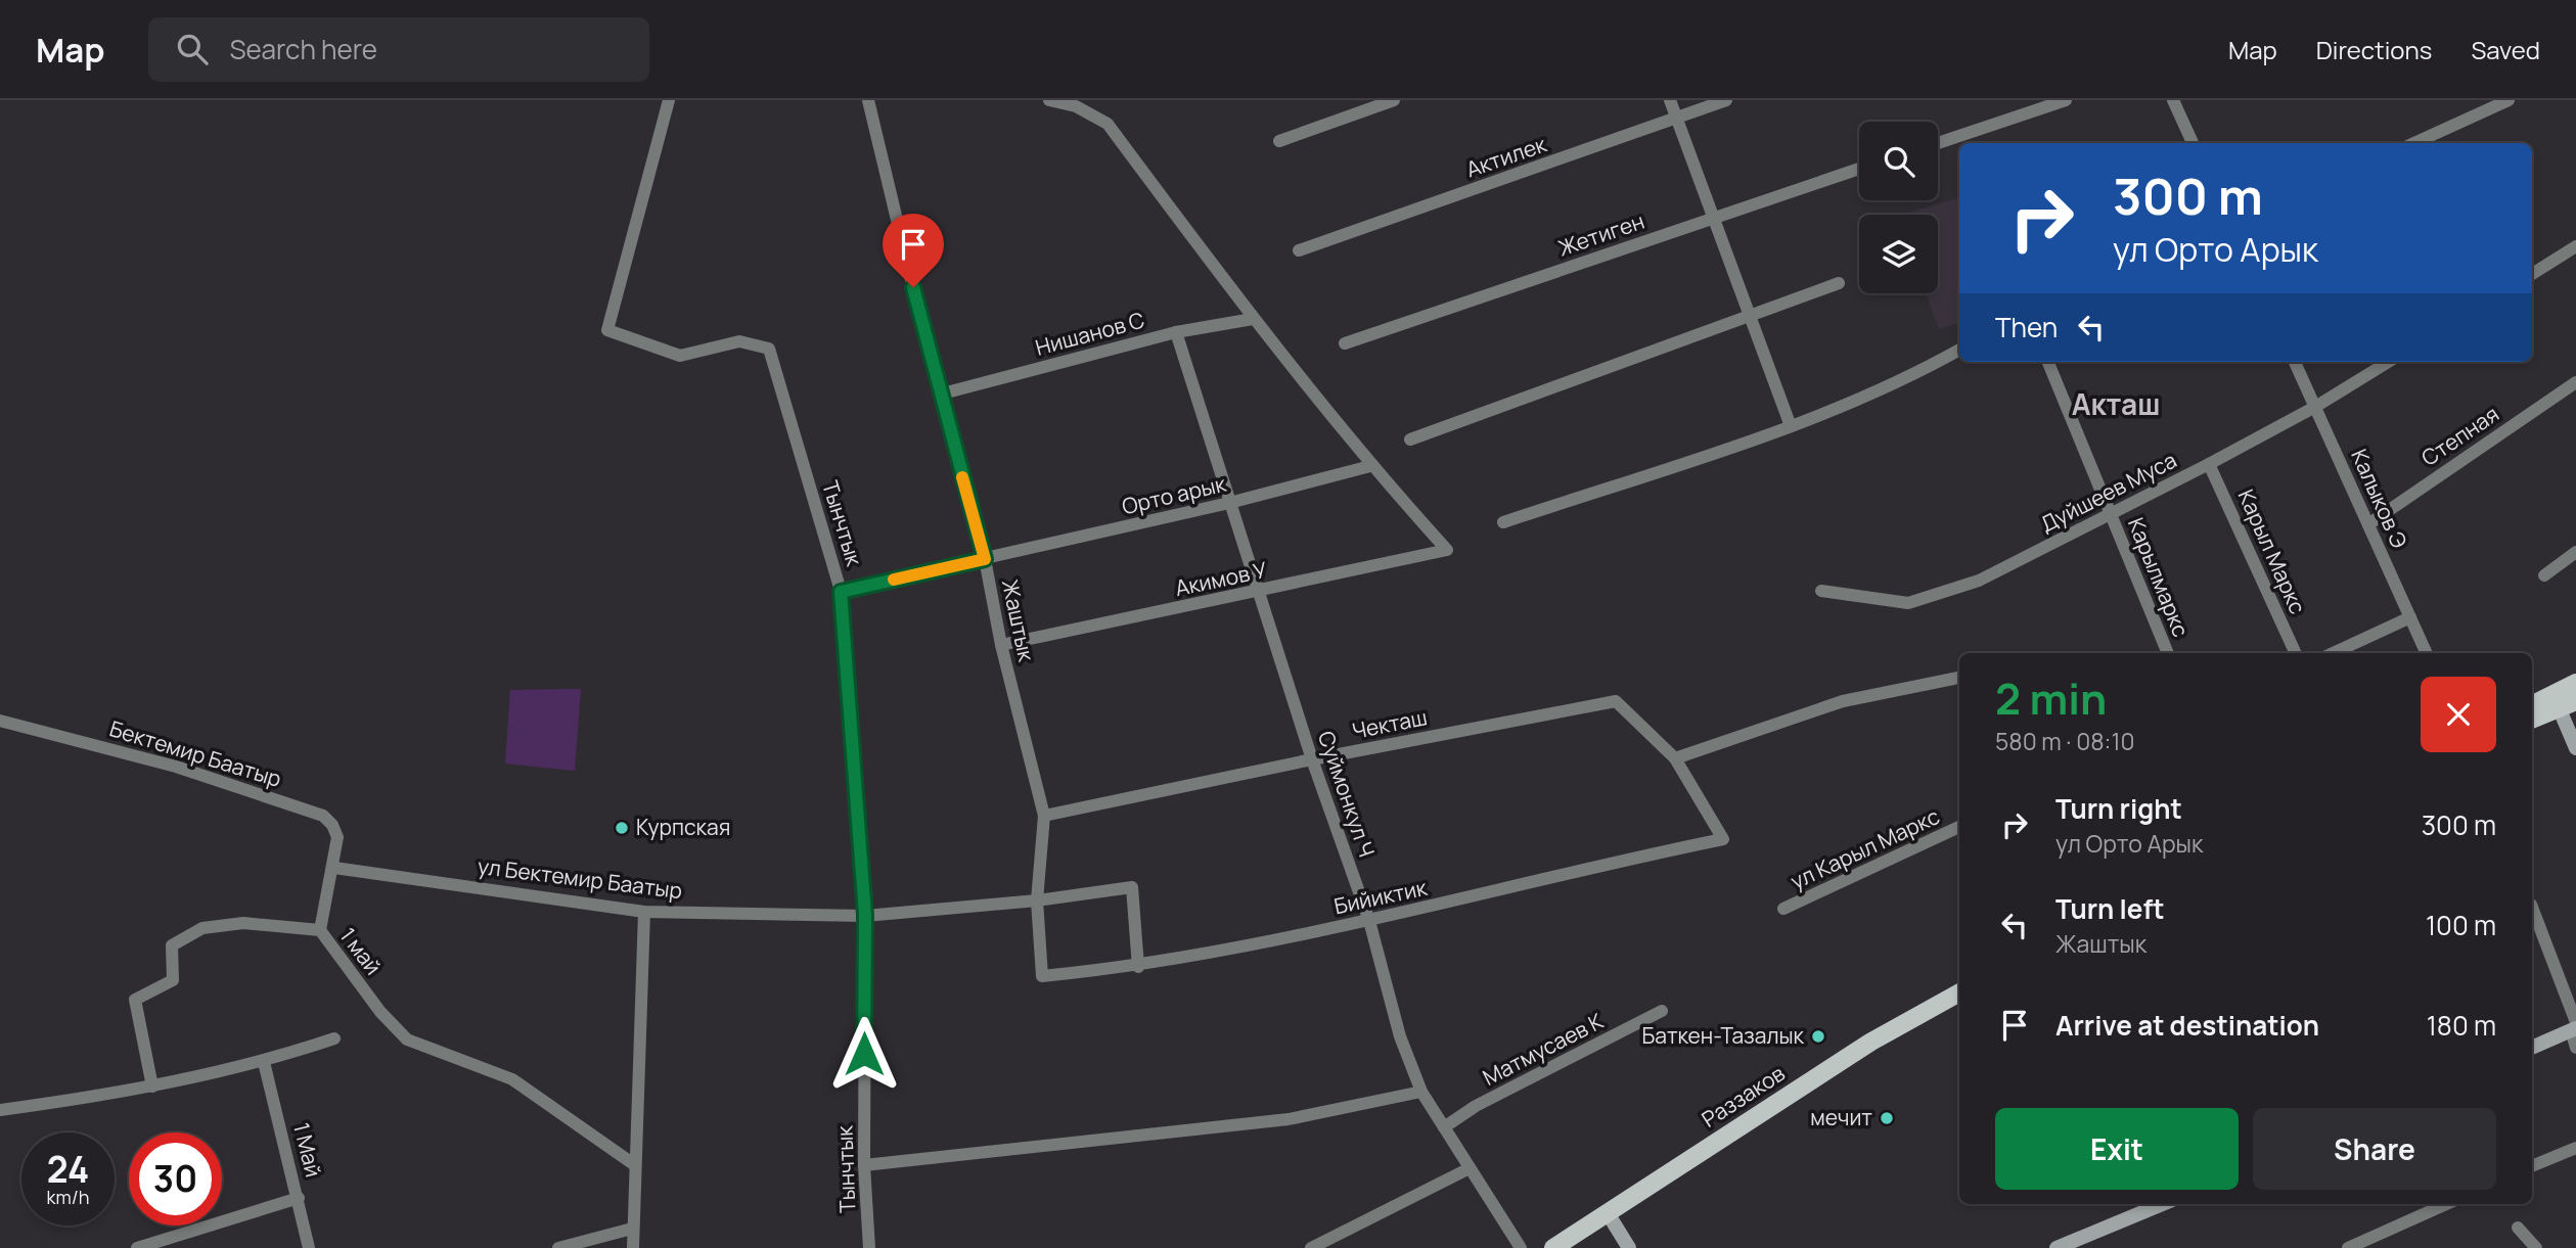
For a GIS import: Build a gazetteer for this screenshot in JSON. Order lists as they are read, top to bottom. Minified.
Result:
{"streets":{"main road":["Раззаков"],"street":["Актилек","Жетиген","Нишанов С","Степная","Дуйшеев Муса","Орто арык","Калыков Э","Тынчтык","Карыл Маркс","Карылмаркс","Акимов У","Жаштык","Чекташ","Бектемир Баатыр","Суймонкул Ч","ул Карыл Маркс","ул Бектемир Баатыр","Бийиктик","1 май","Матмусаев К","1 Май"]},"crossings":[["Нишанов С","Жаштык"],["Нишанов С","Суймонкул Ч"],["Степная","Калыков Э"],["Дуйшеев Муса","Калыков Э"],["Дуйшеев Муса","Карыл Маркс"],["Дуйшеев Муса","Карылмаркс"],["Орто арык","Тынчтык"],["Орто арык","Акимов У"],["Орто арык","Жаштык"],["Орто арык","Суймонкул Ч"],["Тынчтык","ул Бектемир Баатыр"],["Акимов У","Жаштык"],["Акимов У","Суймонкул Ч"],["Жаштык","Чекташ"],["Жаштык","ул Бектемир Баатыр"],["Жаштык","Бийиктик"],["Чекташ","Суймонкул Ч"],["Чекташ","Бийиктик"],["Бектемир Баатыр","ул Бектемир Баатыр"],["Бектемир Баатыр","1 май"],["Суймонкул Ч","Бийиктик"],["Суймонкул Ч","Матмусаев К"],["ул Бектемир Баатыр","Бийиктик"]],"districts":["Акташ"],"places":["Курпская","Баткен-Тазалык","мечит"],"page":{"header":"Map","search":"Search here","nav":["Map","Directions","Saved"],"turn":["300 m","ул Орто Арык"],"then":"Then","heading":["2 min","580 m · 08:10"],"list":[{"name":"Turn right","note":"ул Орто Арык","value":"300 m"},{"name":"Turn left","note":"Жаштык","value":"100 m"},{"name":"Arrive at destination","value":"180 m"}],"buttons":["Exit","Share"],"speed":"24 km/h","limit":"30"}}
